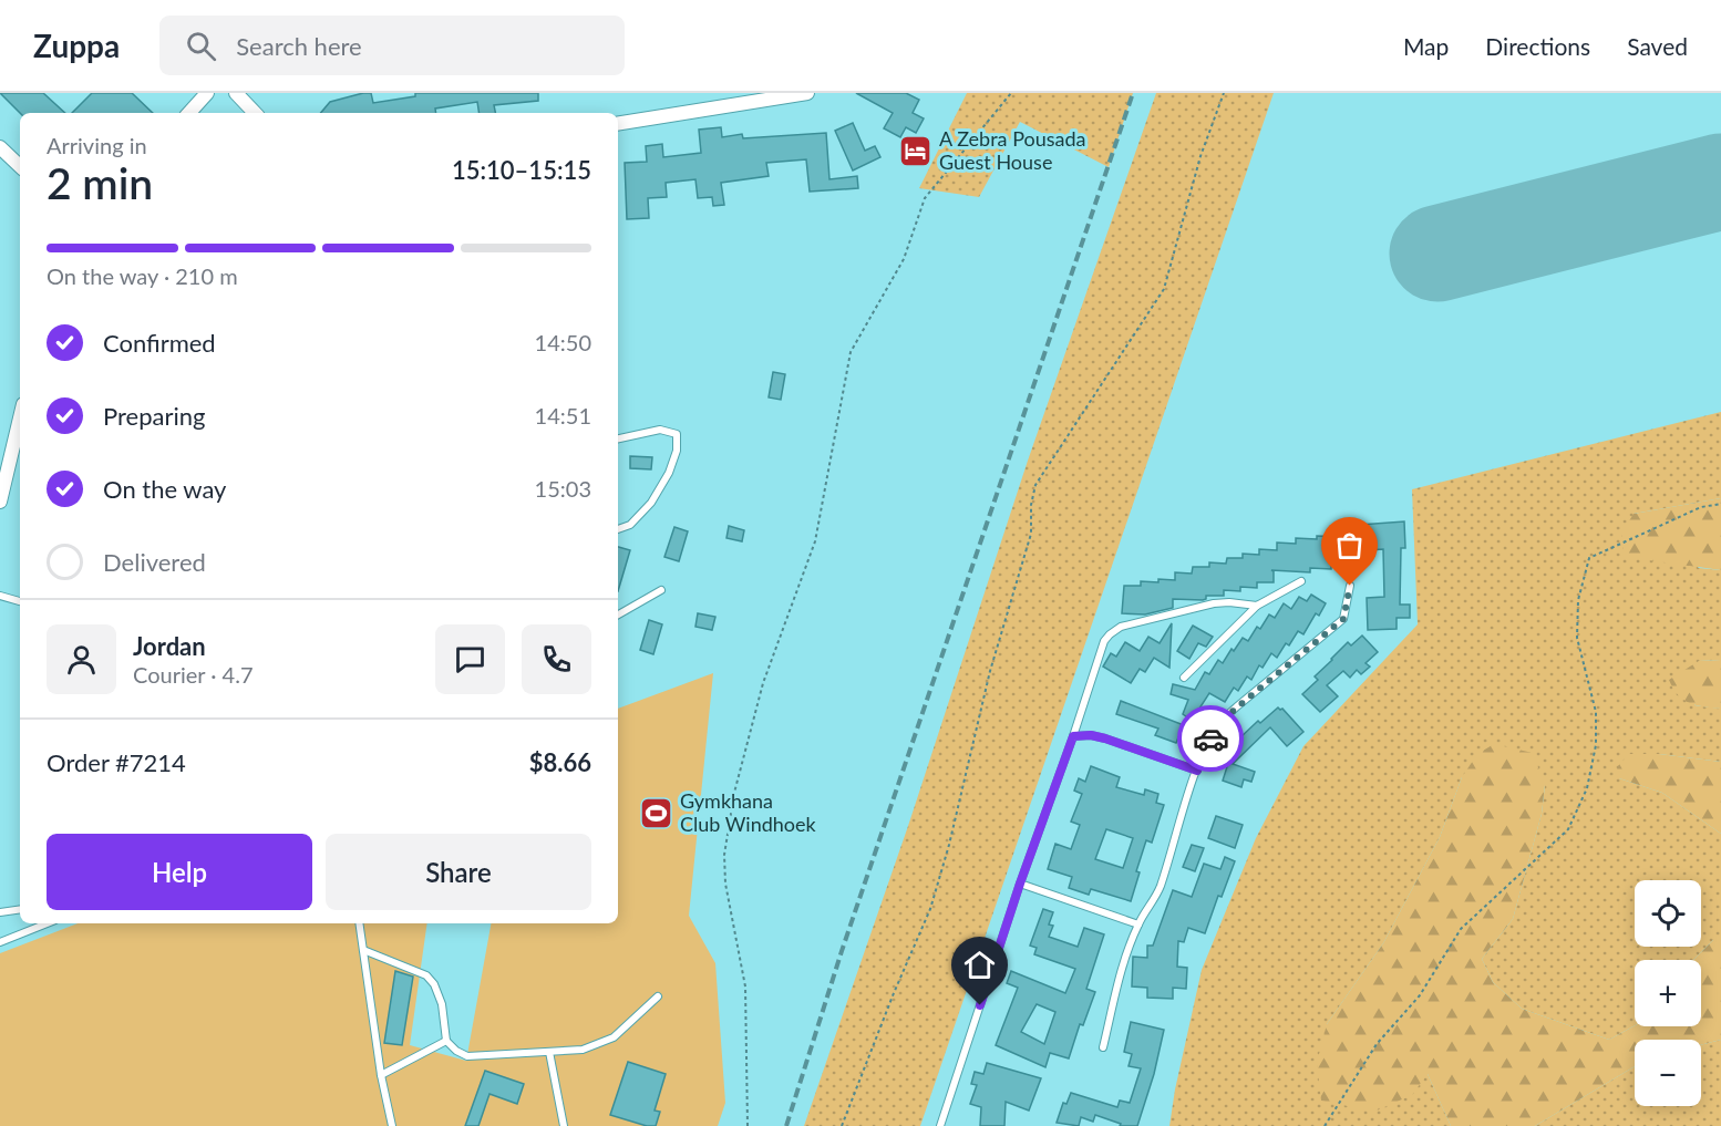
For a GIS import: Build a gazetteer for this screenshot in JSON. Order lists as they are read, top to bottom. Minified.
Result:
{"places":{"hotel":["A Zebra Pousada Guest House"],"sports":["Gymkhana Club Windhoek"]},"page":{"header":"Zuppa","search":"Search here","nav":["Map","Directions","Saved"],"heading":["2 min","Arriving in","15:10–15:15"],"panel":["Jordan","Courier · 4.7","Order #7214","$8.66"],"bar":"On the way · 210 m","list":[["Confirmed","14:50"],["Preparing","14:51"],["On the way","15:03"],"Delivered"],"buttons":["Help","Share"],"map_buttons":["+","−"]}}
